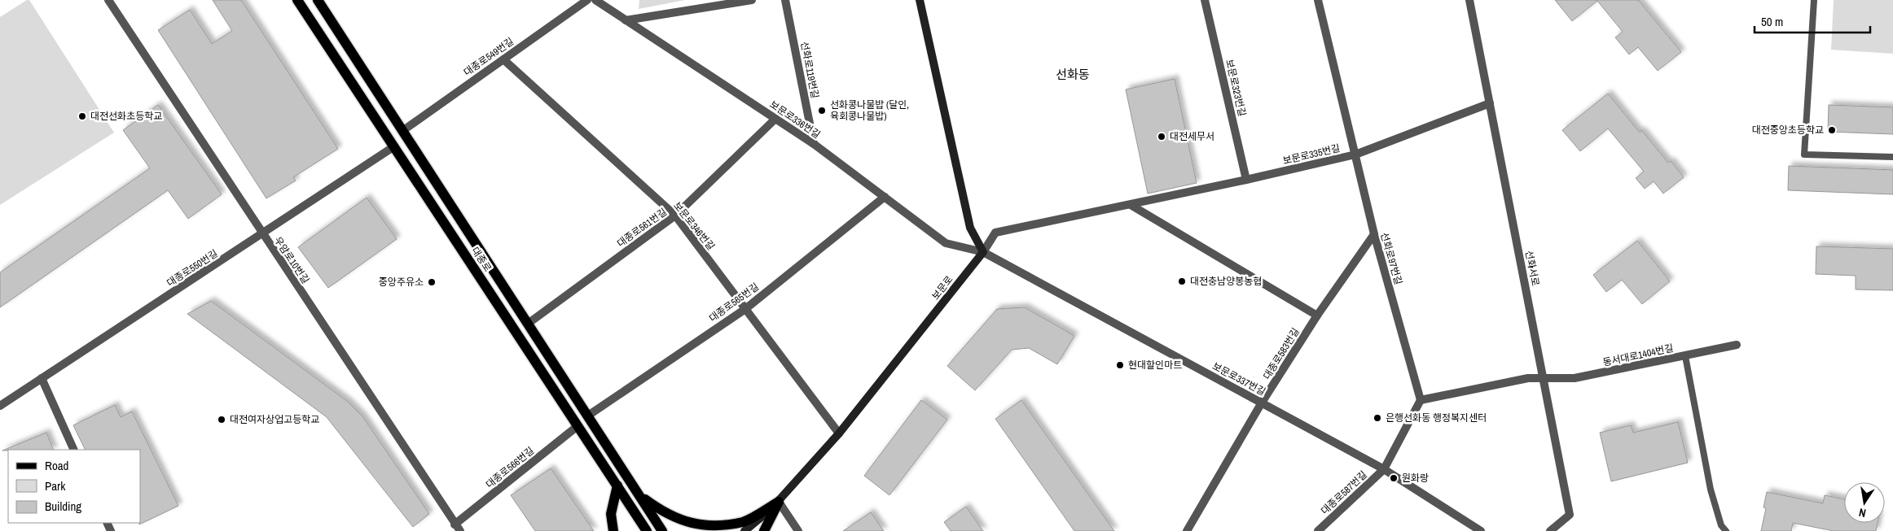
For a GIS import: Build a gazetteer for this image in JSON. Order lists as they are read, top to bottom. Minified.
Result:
{"streets":{"main road":["대종로","보문로"],"street":["대종로549번길","선화로119번길","보문로323번길","보문로336번길","보문로335번길","보문로346번길","대종로561번길","선화로97번길","우암로10번길","대종로550번길","선화서로","대종로565번길","대종로583번길","동서대로1404번길","보문로337번길","대종로566번길","대종로587번길"]},"crossings":[["대종로549번길","보문로346번길"],["대종로549번길","대종로"],["선화로119번길","보문로336번길"],["보문로323번길","보문로335번길"],["보문로336번길","보문로335번길"],["보문로336번길","대종로561번길"],["보문로336번길","보문로"],["보문로336번길","대종로565번길"],["보문로336번길","보문로337번길"],["보문로335번길","선화로97번길"],["보문로335번길","선화서로"],["보문로335번길","보문로"],["보문로335번길","보문로337번길"],["보문로346번길","대종로561번길"],["보문로346번길","보문로"],["보문로346번길","대종로565번길"],["대종로561번길","대종로"],["선화로97번길","대종로583번길"],["선화로97번길","대종로587번길"],["대종로","대종로550번길"],["대종로","대종로565번길"],["대종로","대종로566번길"],["우암로10번길","대종로550번길"],["우암로10번길","대종로566번길"],["선화서로","동서대로1404번길"],["보문로","보문로337번길"],["대종로583번길","보문로337번길"],["보문로337번길","대종로587번길"]],"districts":["선화동"],"places":["선화콩나물밥 (달인, 육회콩나물밥)","대전선화초등학교","대전중앙초등학교","대전세무서","대전충남양봉농협","중앙주유소","현대할인마트","은행선화동 행정복지센터","대전여자상업고등학교","원화랑"],"legend":["Road","Park","Building"],"scale_bar":"50 m","north":"bottom"}
